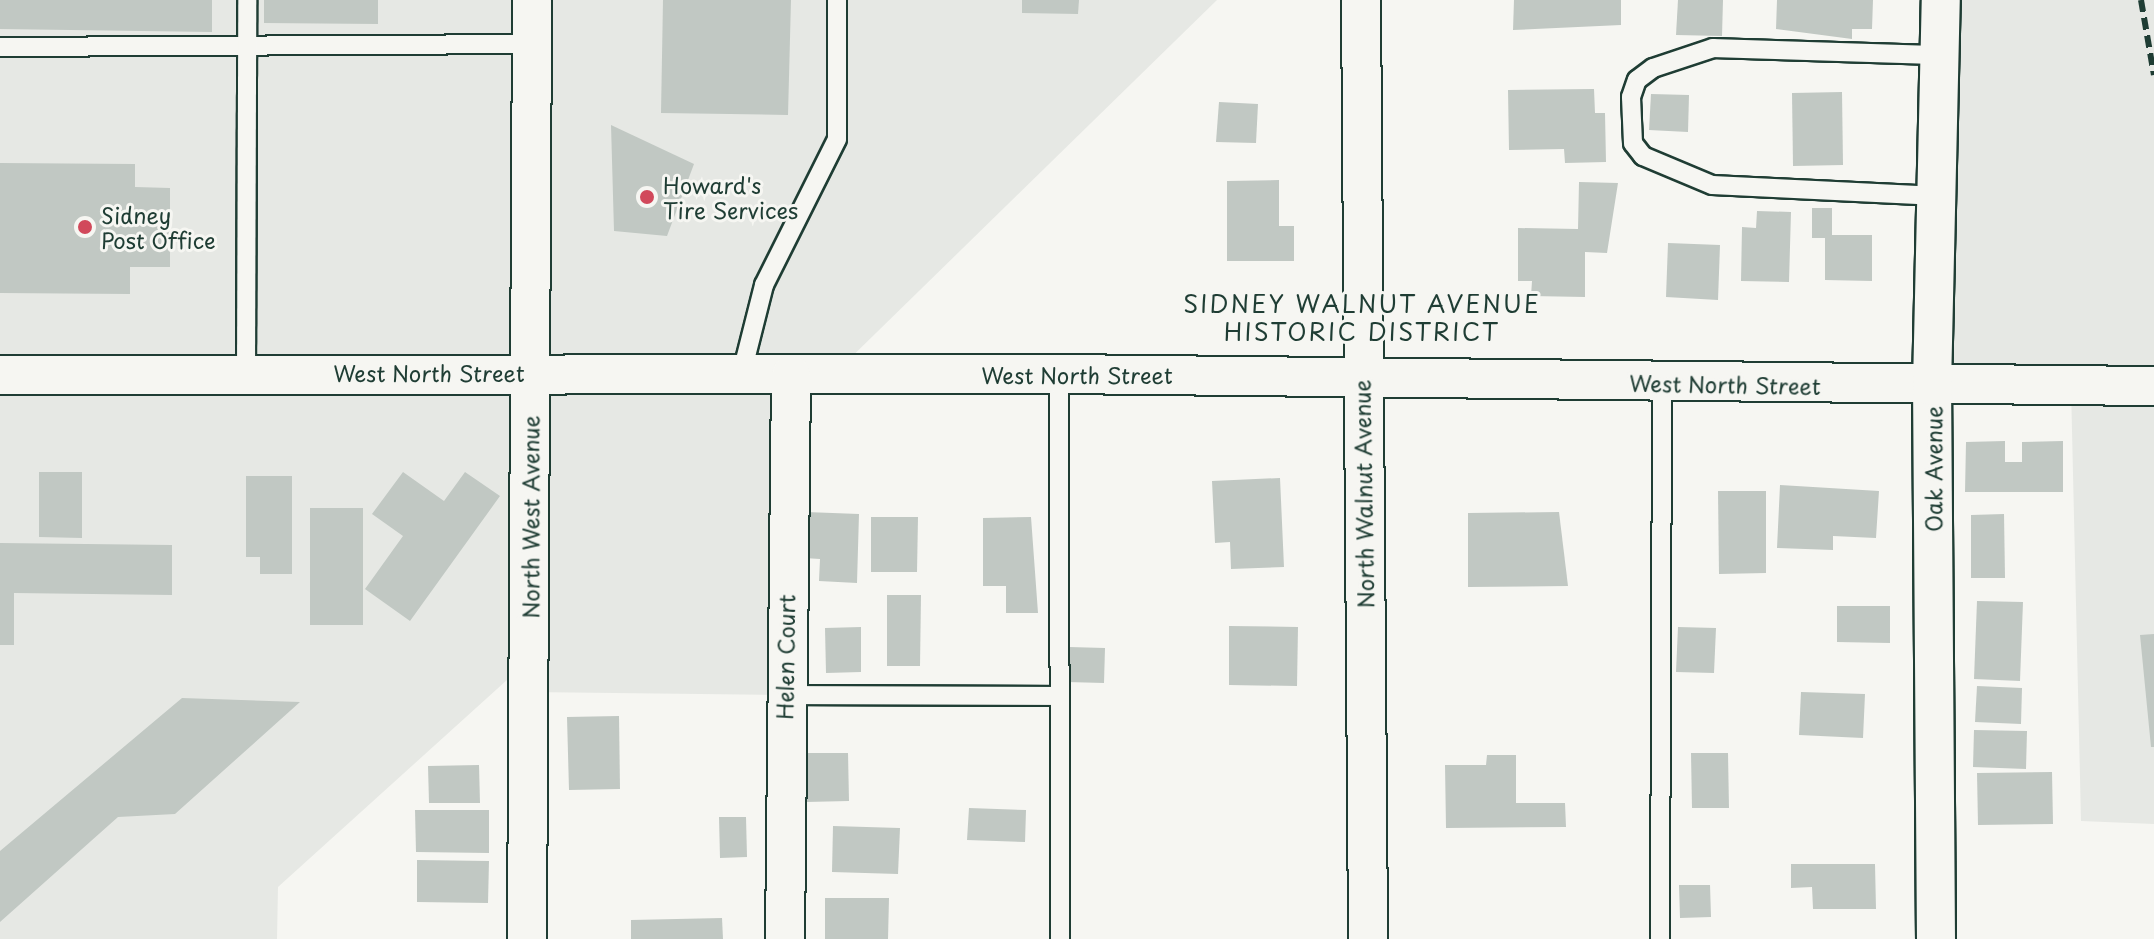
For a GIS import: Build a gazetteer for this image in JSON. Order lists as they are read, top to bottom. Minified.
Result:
{"streets":{"street":["West North Street","Oak Avenue","North Walnut Avenue","North West Avenue","Helen Court"]},"crossings":[["West North Street","Oak Avenue"],["West North Street","North Walnut Avenue"],["West North Street","North West Avenue"],["West North Street","Helen Court"]],"districts":["SIDNEY WALNUT AVENUE HISTORIC DISTRICT"],"places":["Howard's Tire Services","Sidney Post Office"]}
